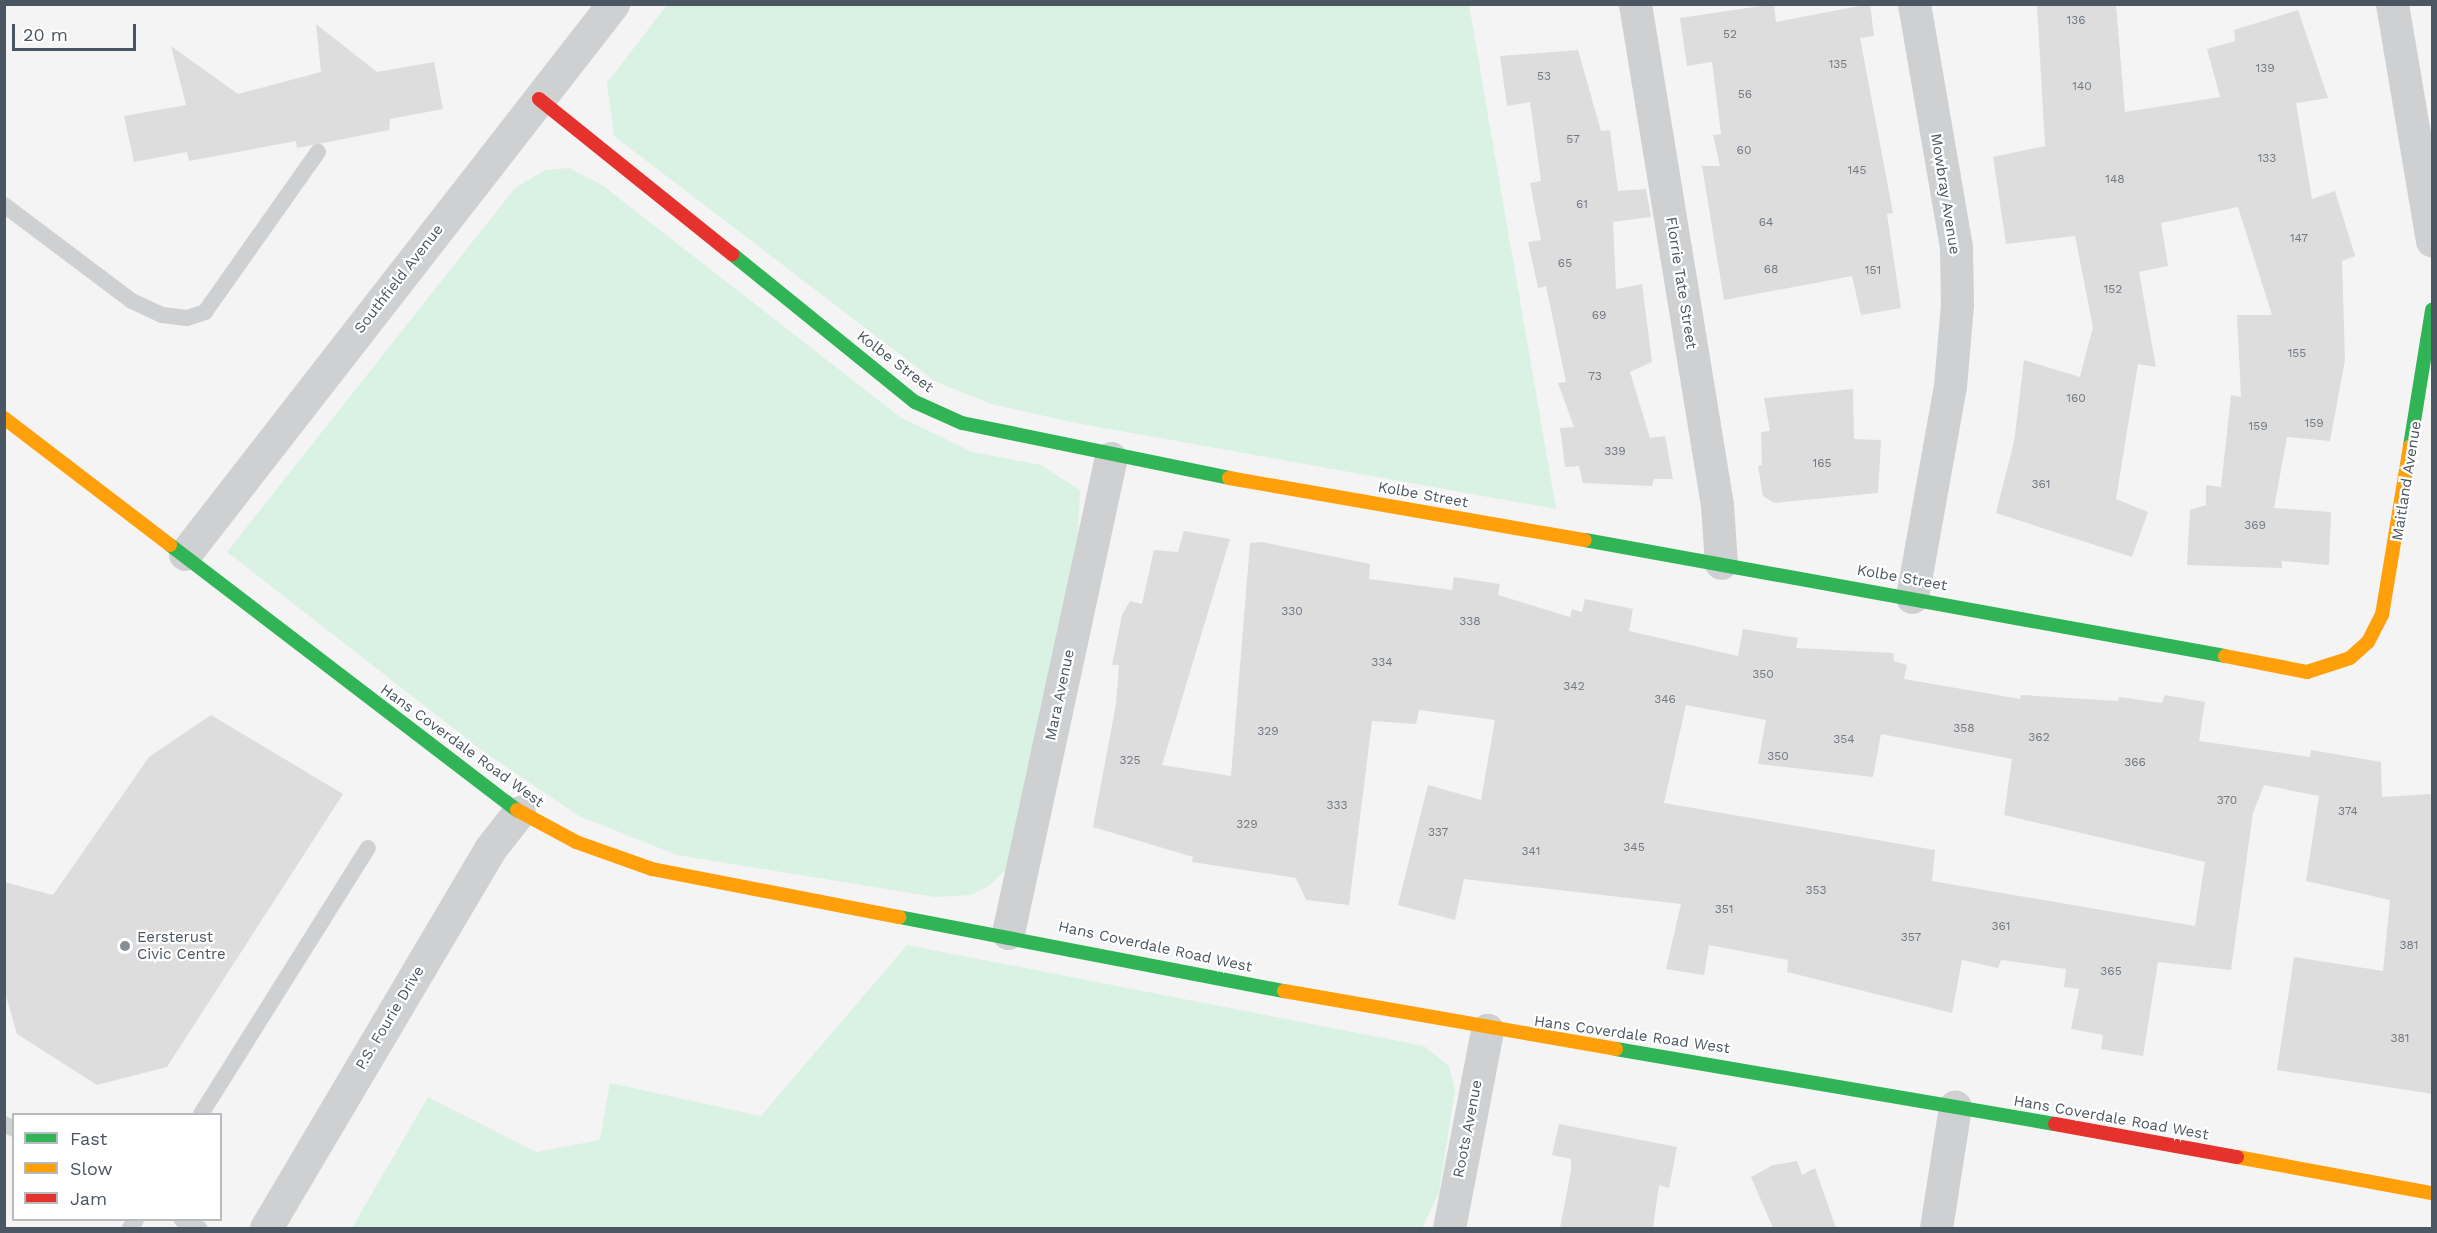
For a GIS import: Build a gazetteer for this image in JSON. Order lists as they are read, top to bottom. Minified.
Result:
{"streets":{"street":["Mowbray Avenue","Southfield Avenue","Florrie Tate Street","Kolbe Street","Maitland Avenue","Mara Avenue","Hans Coverdale Road West","P.S. Fourie Drive","Roots Avenue"]},"crossings":[["Mowbray Avenue","Kolbe Street"],["Southfield Avenue","Kolbe Street"],["Southfield Avenue","Hans Coverdale Road West"],["Florrie Tate Street","Kolbe Street"],["Kolbe Street","Maitland Avenue"],["Kolbe Street","Mara Avenue"],["Mara Avenue","Hans Coverdale Road West"],["Hans Coverdale Road West","P.S. Fourie Drive"],["Hans Coverdale Road West","Roots Avenue"]],"places":["Eersterust Civic Centre"],"house_numbers":["136","52","135","139","53","140","56","57","60","133","145","148","61","64","147","65","68","151","152","69","155","73","160","159","159","339","165","361","369","330","338","334","350","342","346","358","329","362","354","350","325","366","370","333","374","329","337","345","341","353","351","361","357","381","365","381"],"legend":["Fast","Slow","Jam"],"scale_bar":"20 m"}
